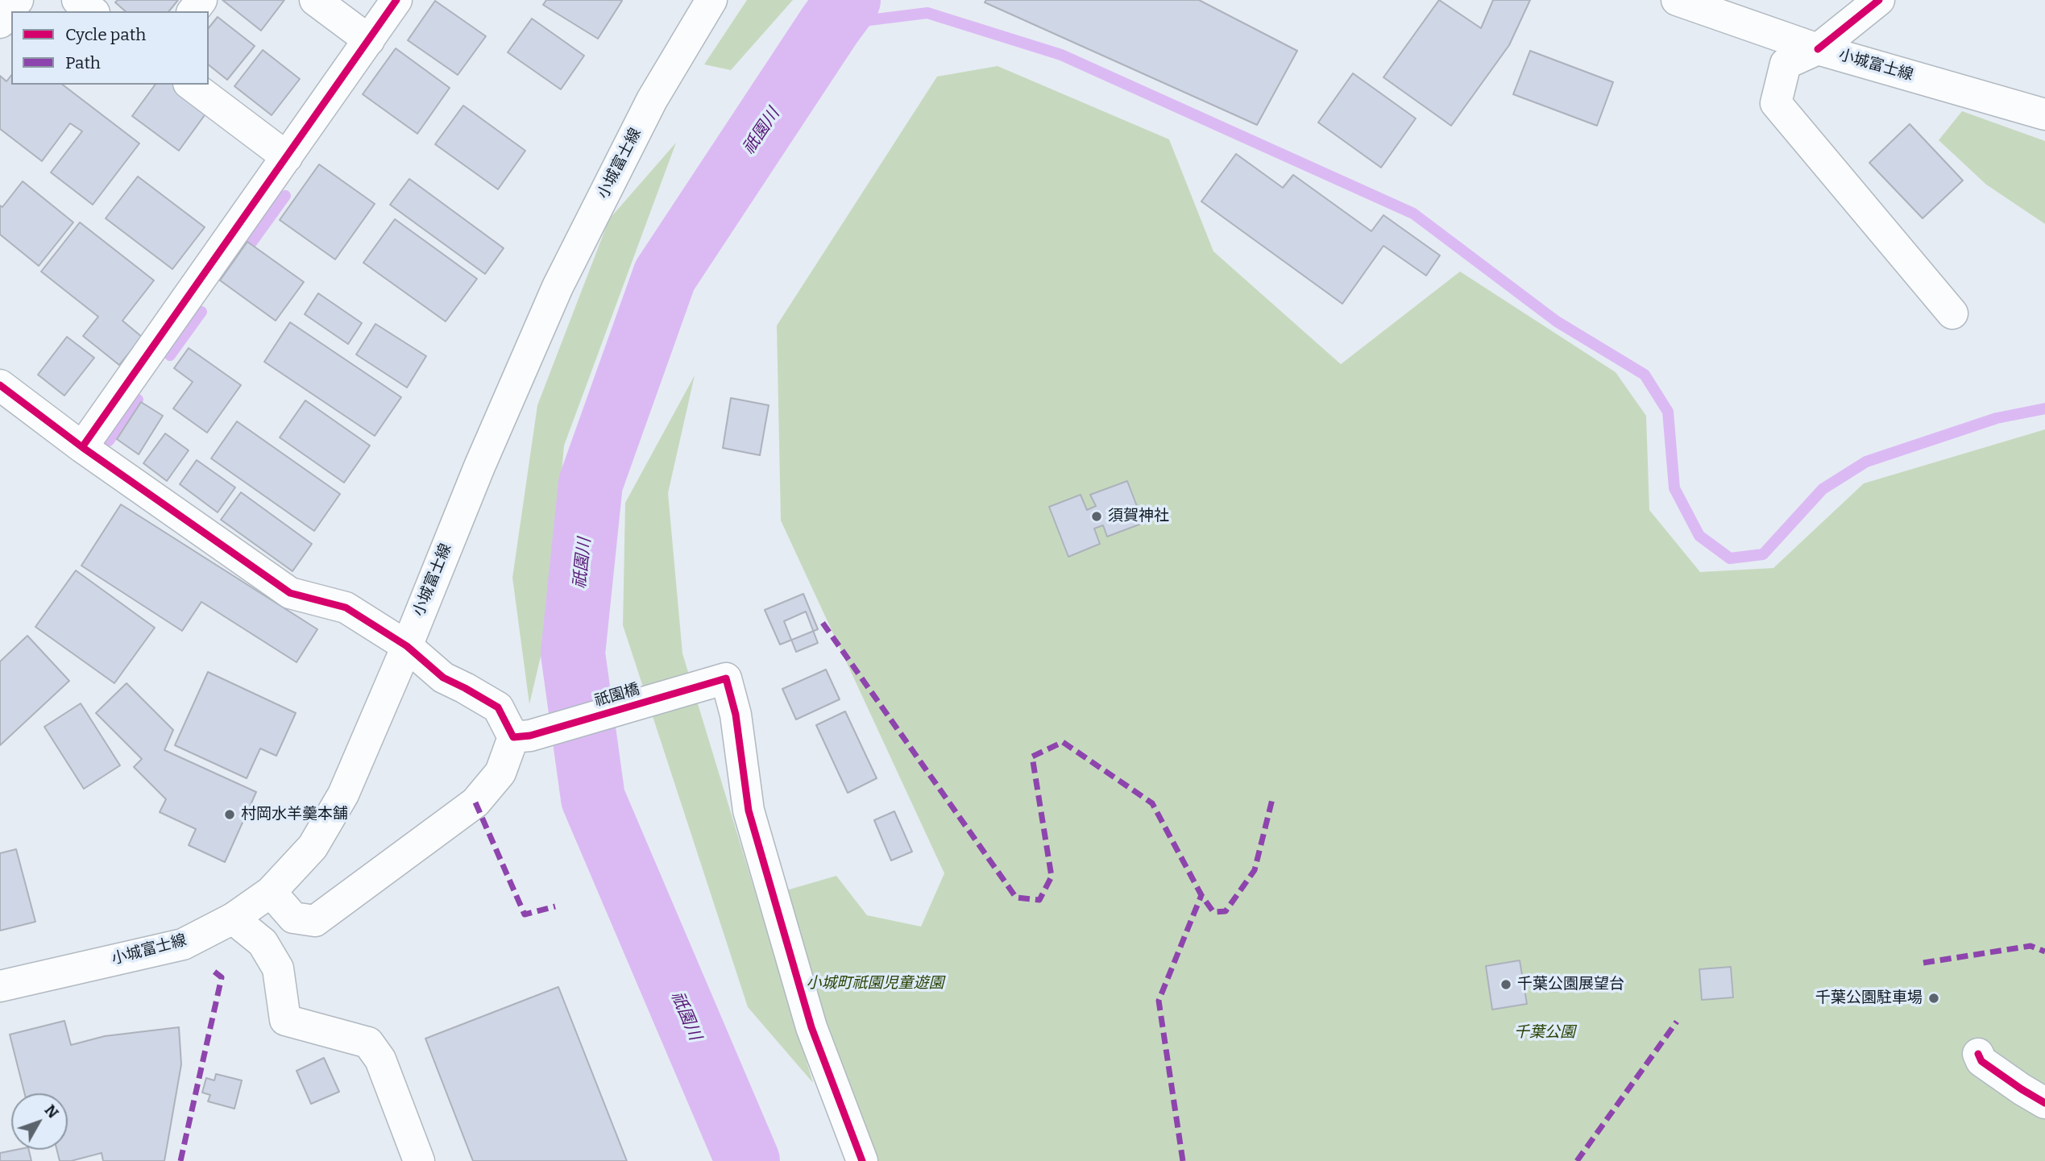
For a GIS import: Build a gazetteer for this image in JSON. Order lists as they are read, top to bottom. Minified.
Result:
{"streets":{"street":["小城富士線","祇園橋"]},"water":["祇園川"],"parks":["小城町祇園児童遊園","千葉公園"],"places":["須賀神社","村岡水羊羹本舗","千葉公園展望台","千葉公園駐車場"],"legend":["Cycle path","Path"],"north":"top right"}
